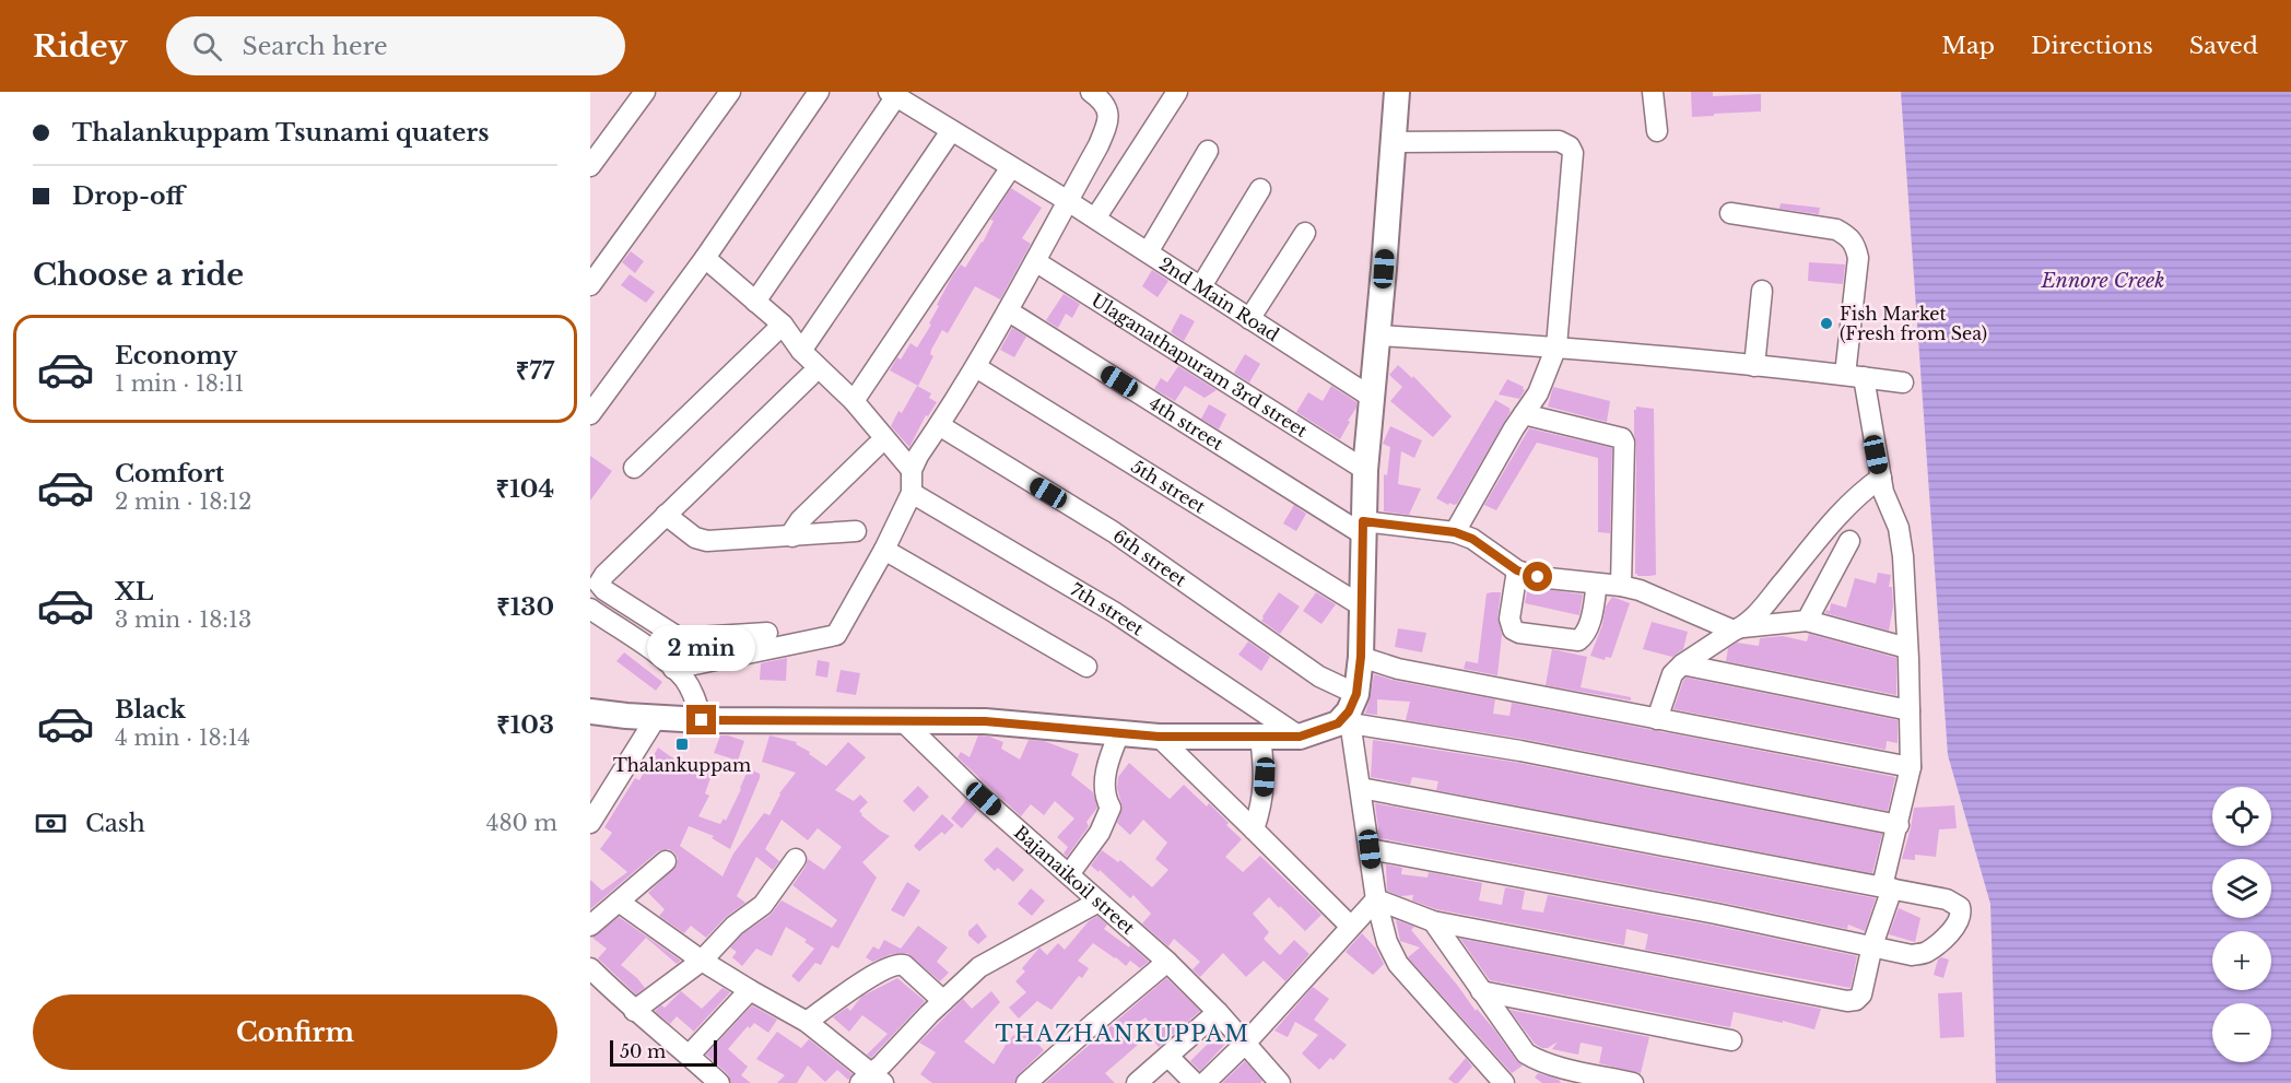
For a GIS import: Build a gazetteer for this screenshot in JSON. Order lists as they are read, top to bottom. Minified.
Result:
{"streets":{"street":["2nd Main Road","Ulaganathapuram 3rd street","4th street","5th street","6th street","7th street","Bajanaikoil street"]},"districts":["THAZHANKUPPAM"],"water":["Ennore Creek"],"places":{"other":["Fish Market (Fresh from Sea)"],"transit":["Thalankuppam"]},"scale_bar":"50 m","page":{"header":"Ridey","search":"Search here","nav":["Map","Directions","Saved"],"banner":["Thalankuppam Tsunami quaters","Drop-off"],"heading":"Choose a ride","list":[{"name":"Economy","note":"1 min · 18:11","value":"₹77"},{"name":"Comfort","note":"2 min · 18:12","value":"₹104"},{"name":"XL","note":"3 min · 18:13","value":"₹130"},{"name":"Black","note":"4 min · 18:14","value":"₹103"}],"bubble":"2 min","pay":["Cash","480 m"],"map_buttons":["+","−"],"buttons":"Confirm","scale":"50 m"}}
